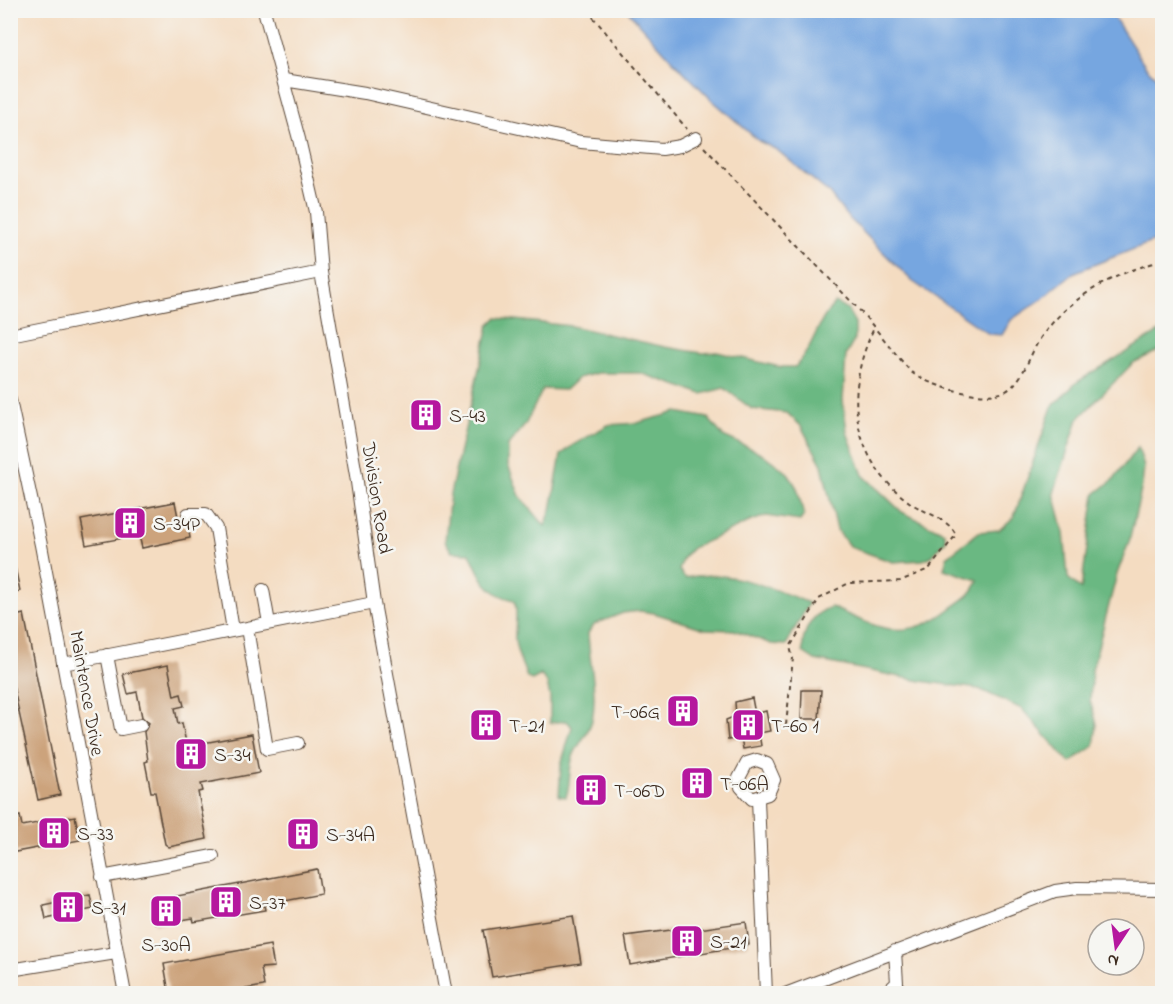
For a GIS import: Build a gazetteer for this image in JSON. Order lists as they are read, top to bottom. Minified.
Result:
{"streets":{"street":["Division Road","Maintence Drive"]},"places":{"building":["S-43","S-34P","T-06G","T-21","T-60 1","S-34","T-06A","T-06D","S-33","S-34A","S-37","S-31","S-30A","S-21"]},"north":"bottom"}
